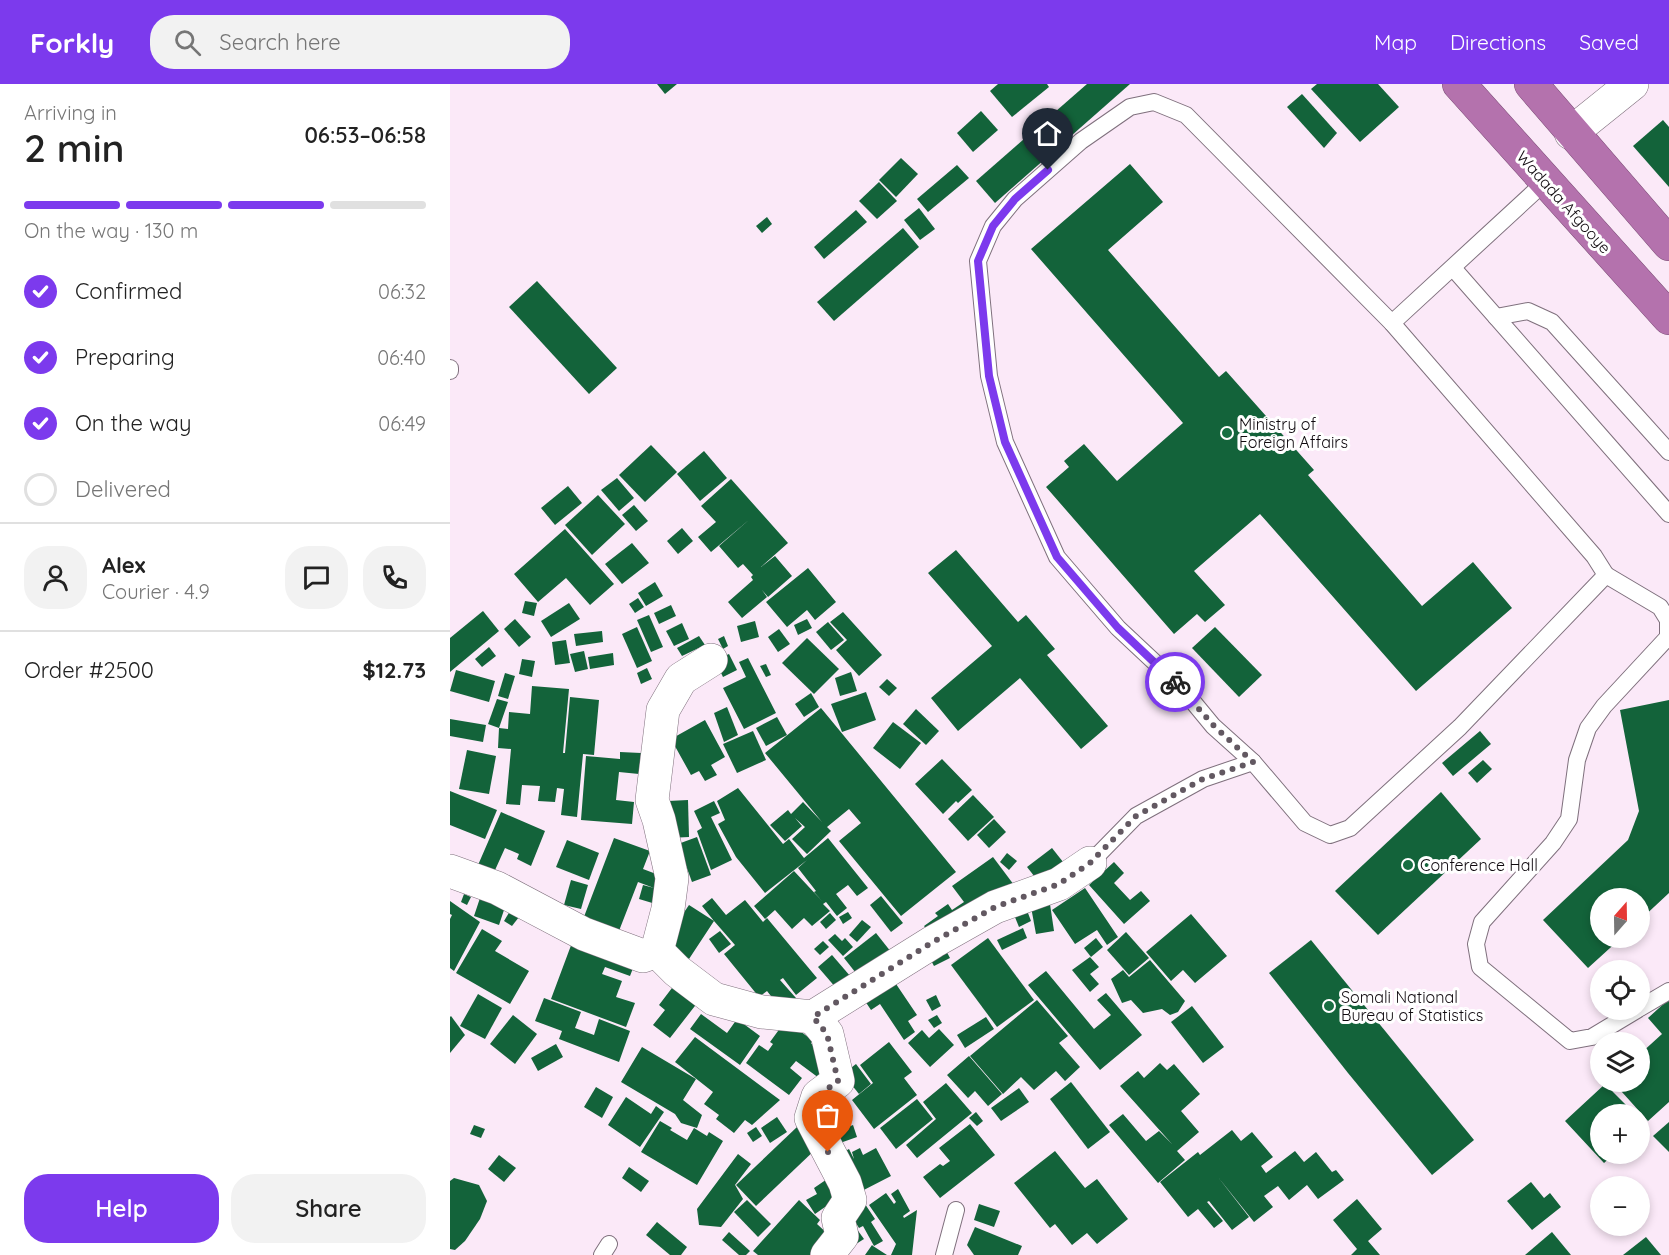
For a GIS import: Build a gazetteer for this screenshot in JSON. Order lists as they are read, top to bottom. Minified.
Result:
{"streets":{"highway":["Wadada Afgooye"]},"places":["Ministry of Foreign Affairs","Conference Hall","Somali National Bureau of Statistics"],"north":"top","page":{"header":"Forkly","search":"Search here","nav":["Map","Directions","Saved"],"heading":["2 min","Arriving in","06:53–06:58"],"panel":["Alex","Courier · 4.9","Order #2500","$12.73"],"bar":"On the way · 130 m","list":[["Confirmed","06:32"],["Preparing","06:40"],["On the way","06:49"],"Delivered"],"map_buttons":["+","−"],"buttons":["Help","Share"]}}
